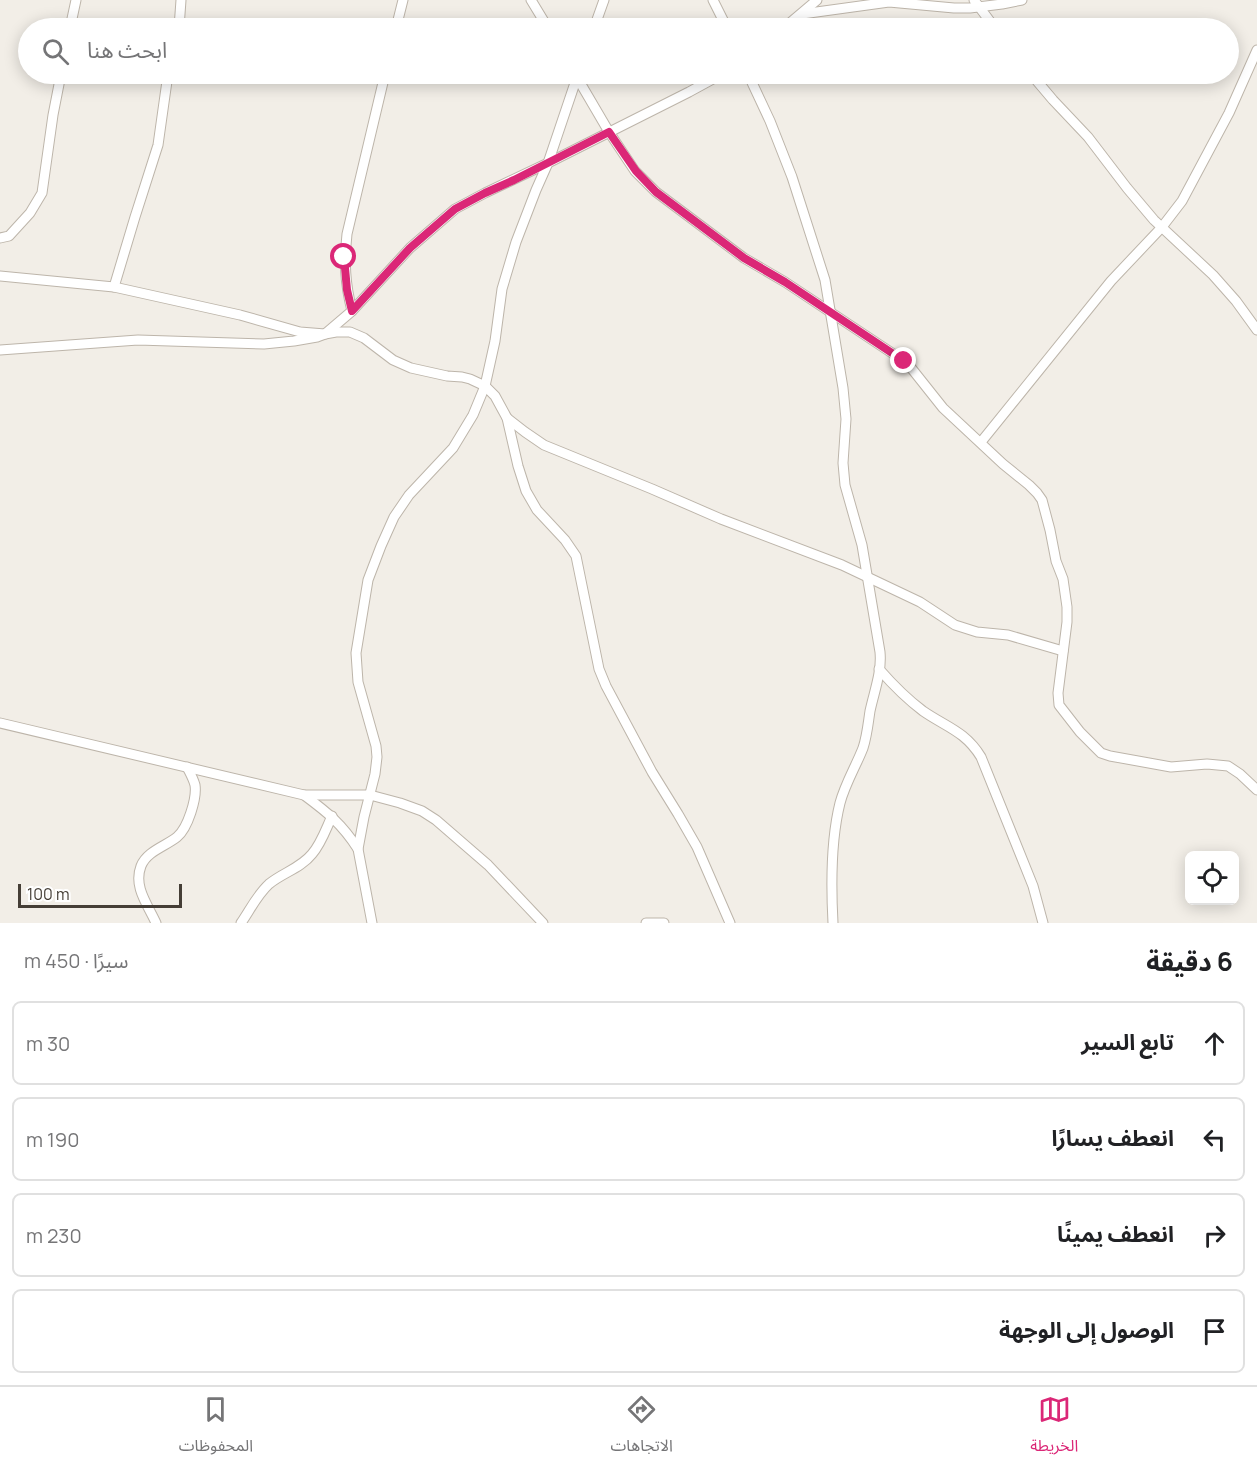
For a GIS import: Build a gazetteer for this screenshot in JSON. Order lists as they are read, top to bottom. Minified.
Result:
{"scale_bar":"100 m","page":{"search":"ابحث هنا","scale":"100 m","heading":["6 دقيقة","سيرًا · 450 m"],"list":[["تابع السير","30 m"],["انعطف يسارًا","190 m"],["انعطف يمينًا","230 m"],"الوصول إلى الوجهة"],"nav":["الخريطة","الاتجاهات","المحفوظات"]}}
